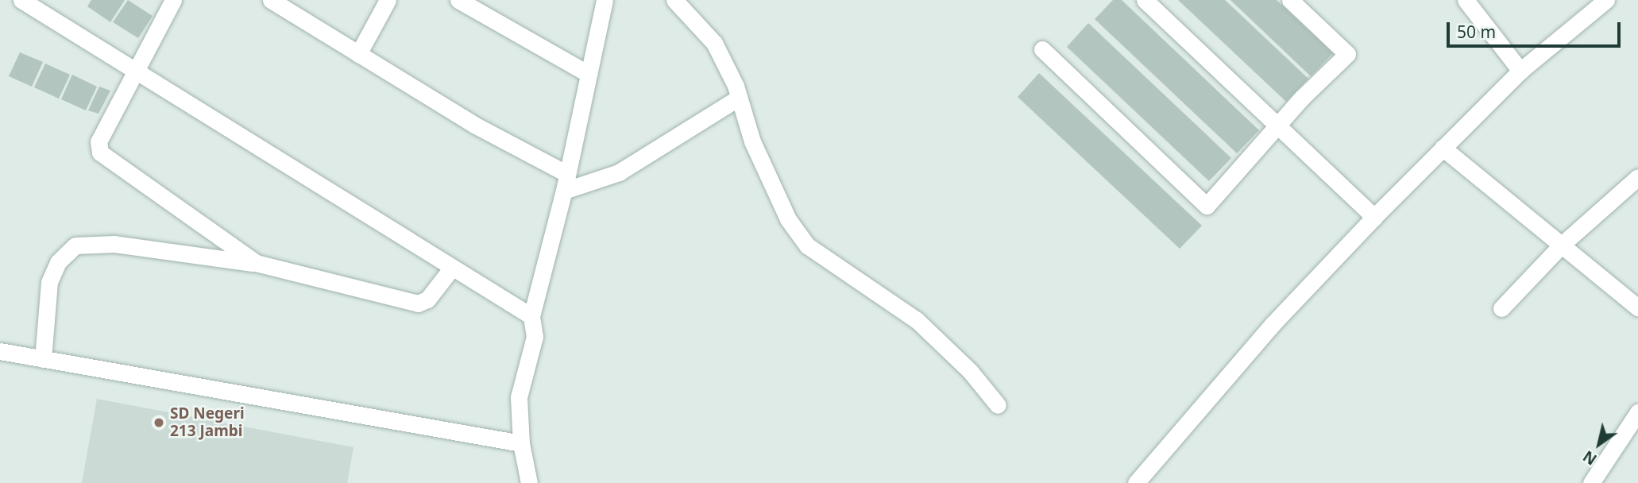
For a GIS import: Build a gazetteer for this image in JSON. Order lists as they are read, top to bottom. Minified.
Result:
{"places":["SD Negeri 213 Jambi"],"scale_bar":"50 m","north":"bottom left"}
